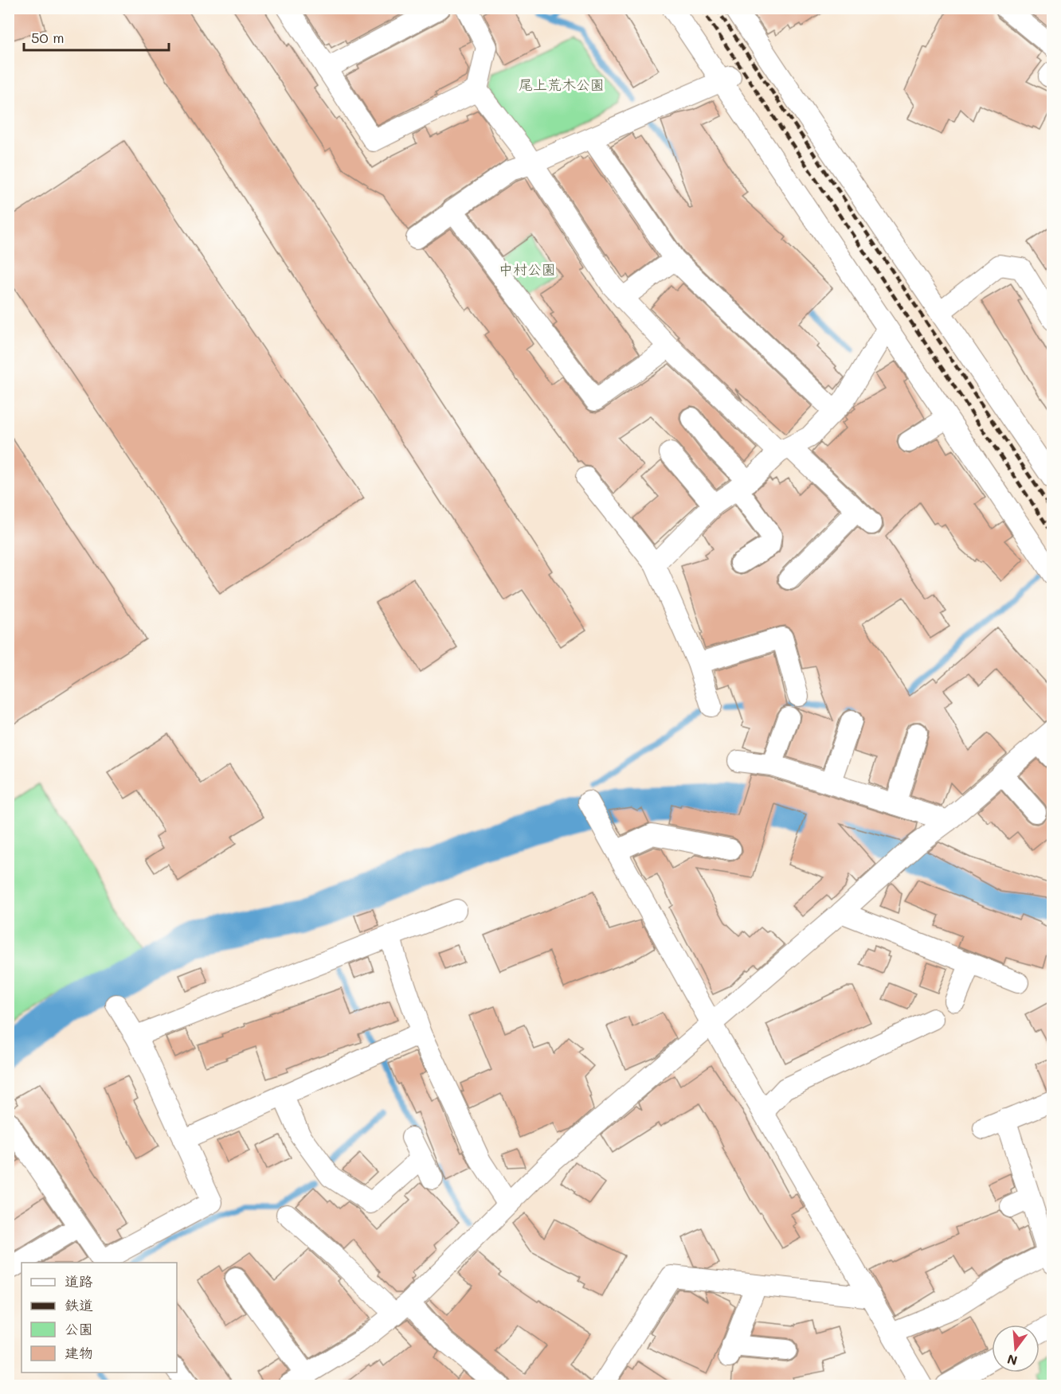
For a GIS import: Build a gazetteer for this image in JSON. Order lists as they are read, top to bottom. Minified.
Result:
{"parks":["尾上荒木公園","中村公園"],"legend":["道路","鉄道","公園","建物"],"scale_bar":"50 m","north":"bottom"}
